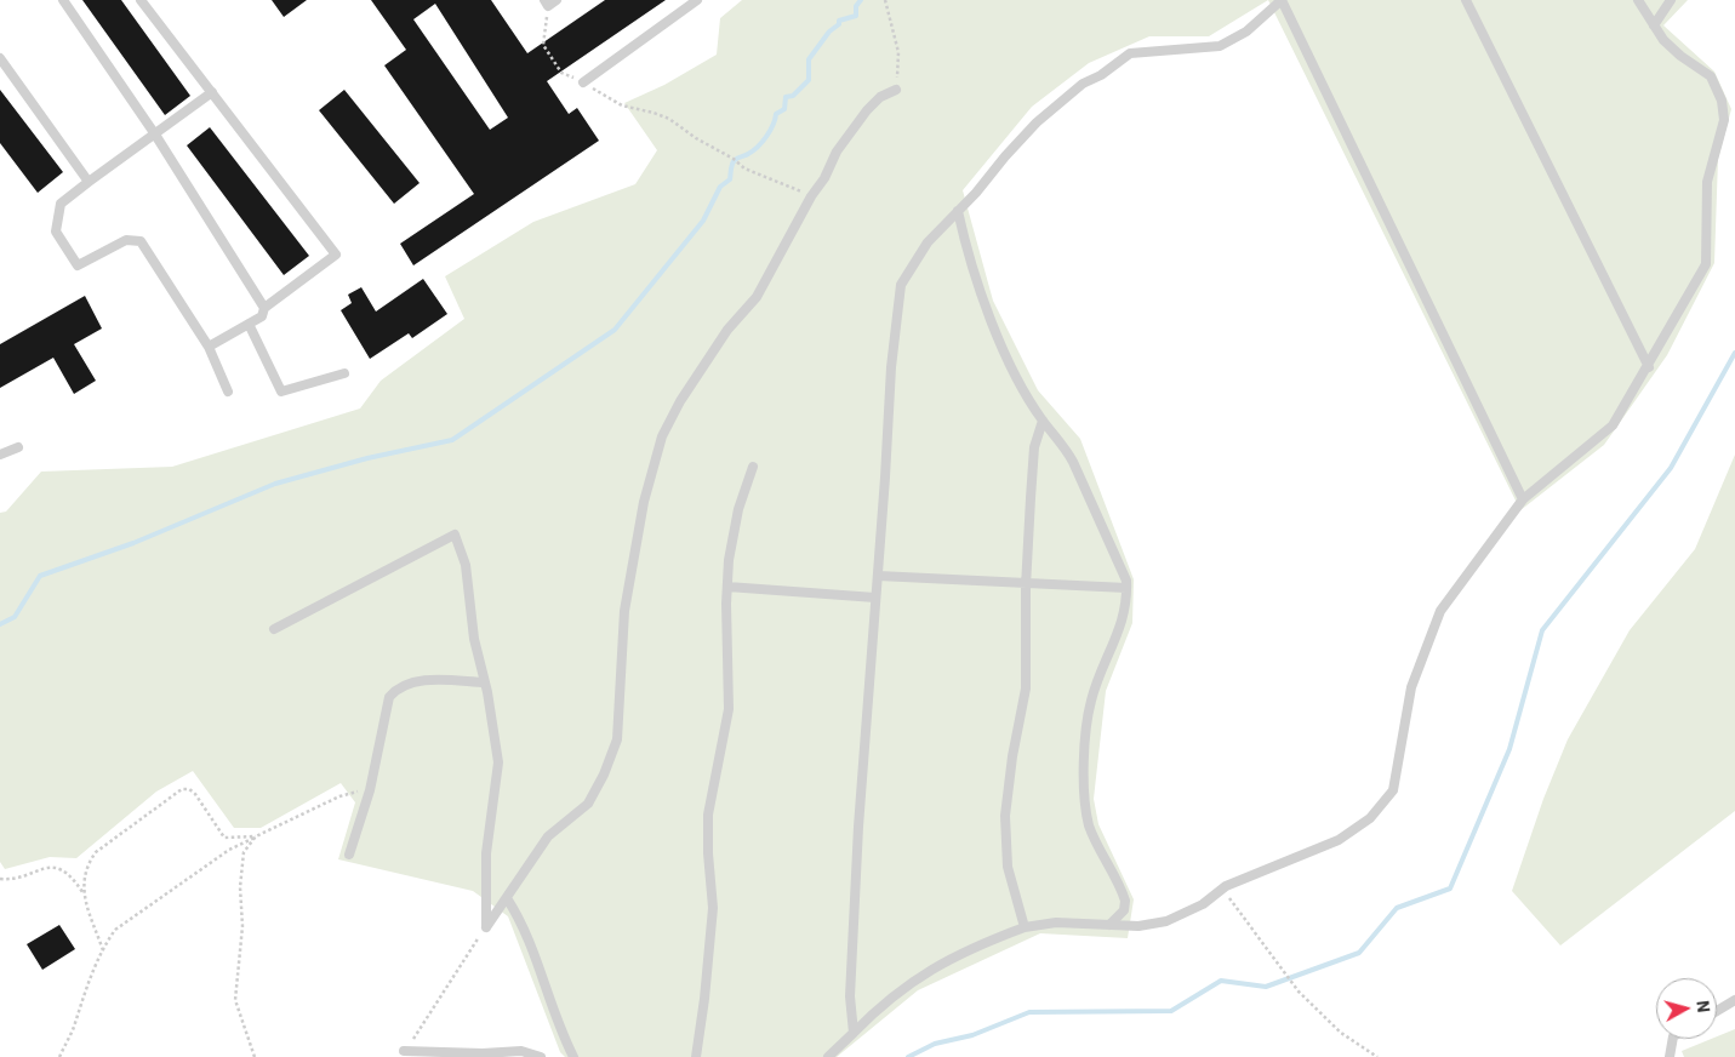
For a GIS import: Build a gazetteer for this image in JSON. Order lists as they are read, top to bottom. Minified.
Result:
{"north":"right"}
